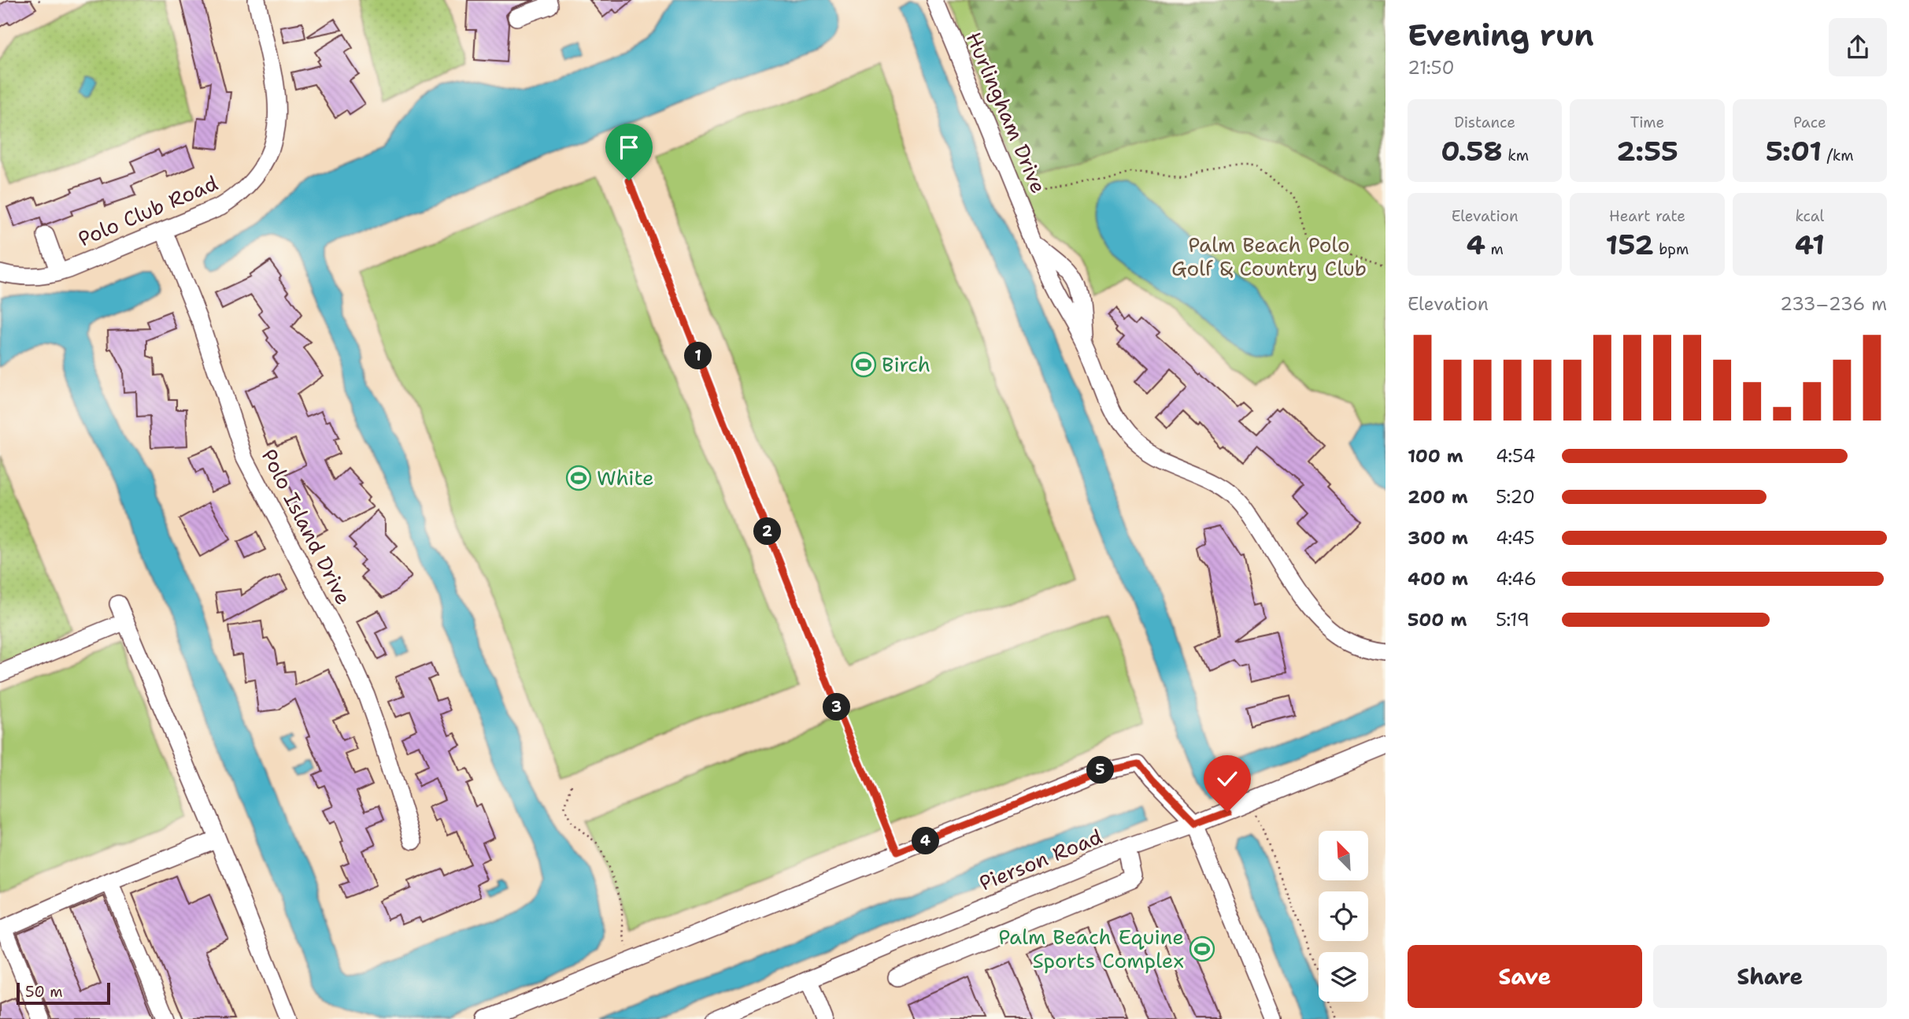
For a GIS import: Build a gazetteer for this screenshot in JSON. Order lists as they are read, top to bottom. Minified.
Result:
{"streets":{"street":["Hurlingham Drive","Polo Club Road","Polo Island Drive","Pierson Road"]},"crossings":[["Polo Club Road","Polo Island Drive"]],"parks":["Palm Beach Polo Golf & Country Club"],"places":{"sports":["Birch","White","Palm Beach Equine Sports Complex"]},"scale_bar":"50 m","north":"top left","page":{"heading":["Evening run","21:50"],"stats":[["Distance","0.58 km"],["Time","2:55"],["Pace","5:01 /km"],["Elevation","4 m"],["Heart rate","152 bpm"],["kcal","41"]],"chart":["Elevation","233–236 m"],"pins":["1","2","3","5","4"],"list":[{"name":"100 m","note":"4:54"},{"name":"200 m","note":"5:20"},{"name":"300 m","note":"4:45"},{"name":"400 m","note":"4:46"},{"name":"500 m","note":"5:19"}],"buttons":["Save","Share"],"scale":"50 m"}}
